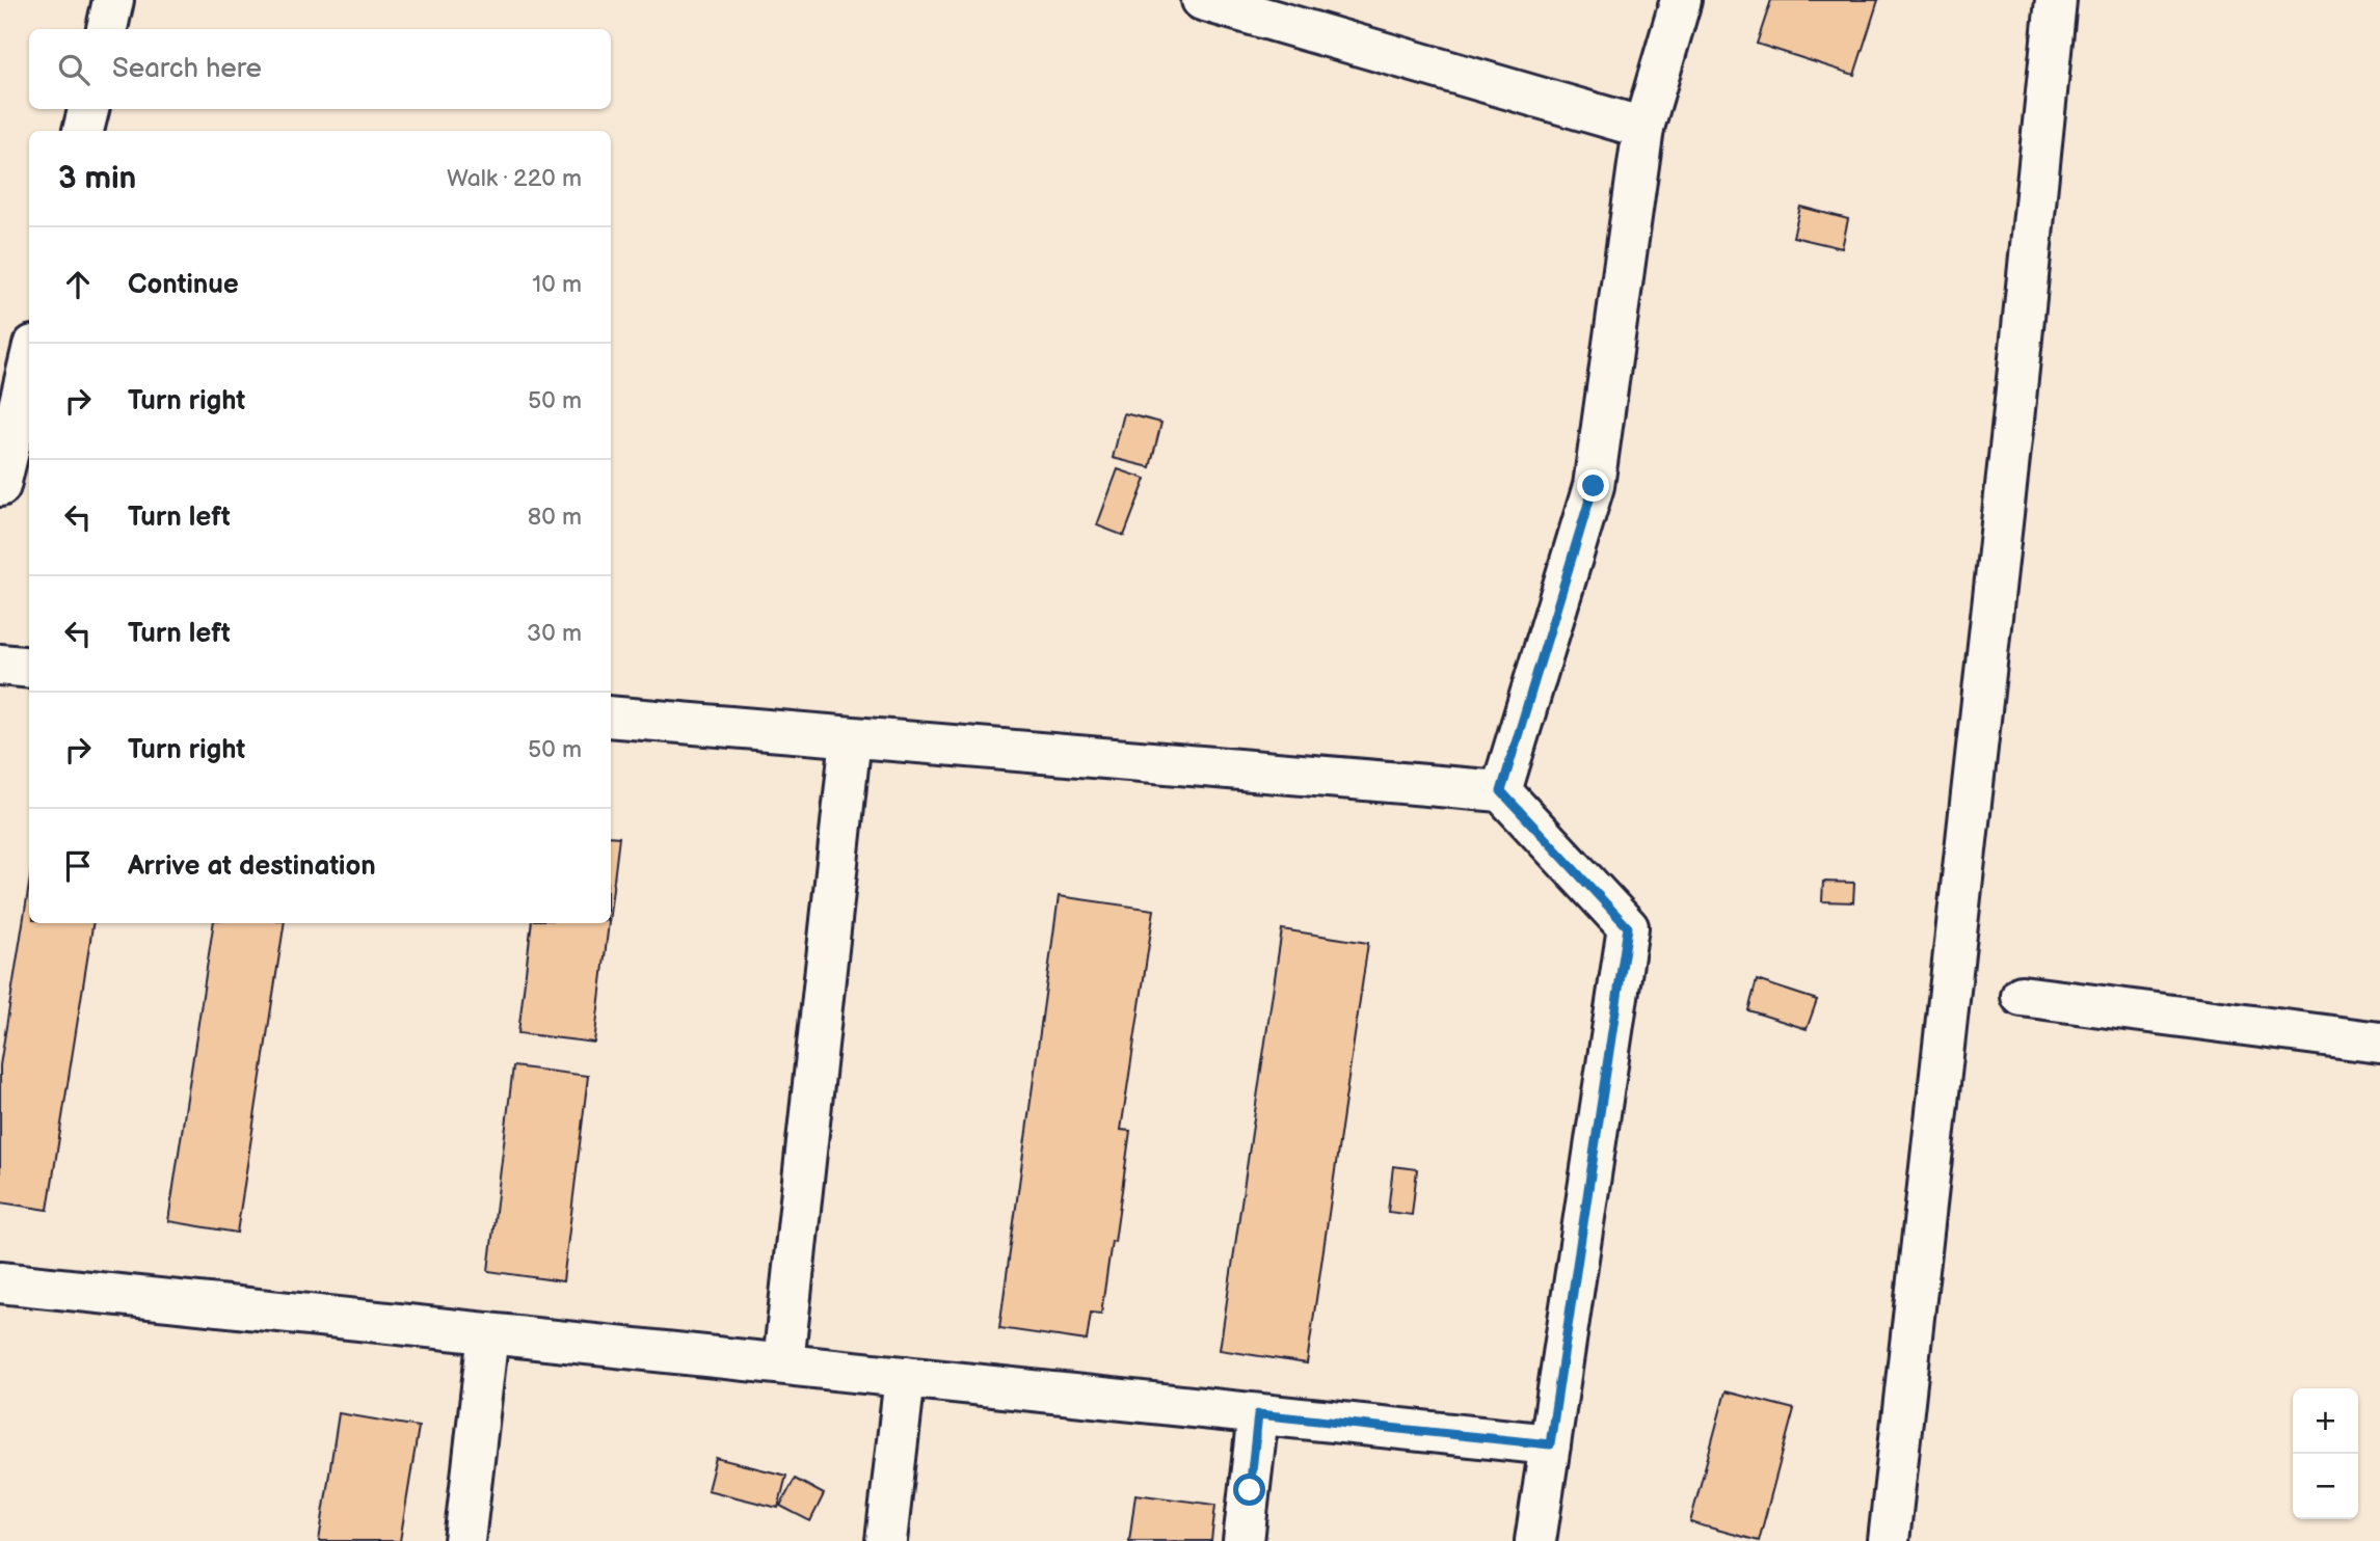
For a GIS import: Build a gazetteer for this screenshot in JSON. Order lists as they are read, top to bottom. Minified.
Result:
{"page":{"search":"Search here","heading":["3 min","Walk · 220 m"],"list":[["Continue","10 m"],["Turn right","50 m"],["Turn left","80 m"],["Turn left","30 m"],["Turn right","50 m"],"Arrive at destination"],"map_buttons":["+","−"]}}
